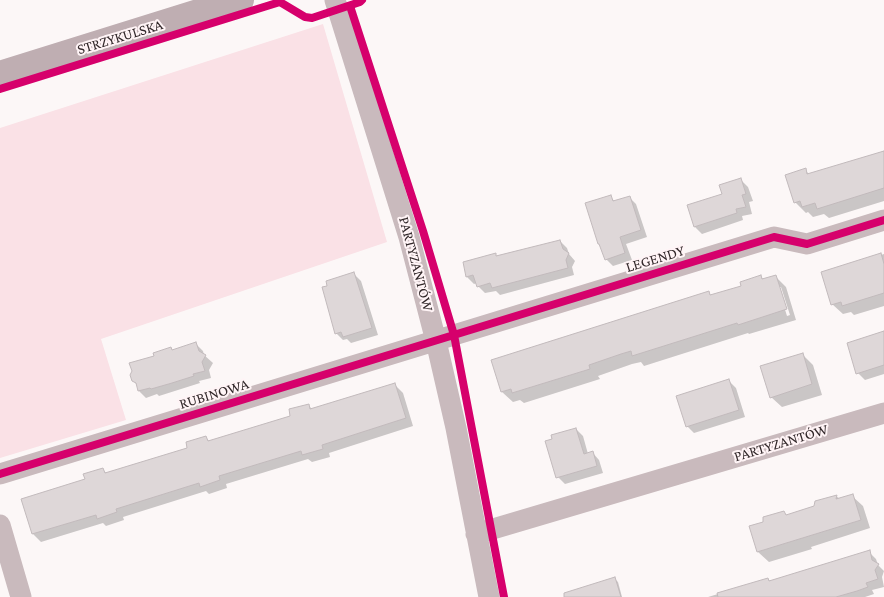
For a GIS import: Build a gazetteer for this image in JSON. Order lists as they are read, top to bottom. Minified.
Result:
{"streets":{"street":["STRZYKULSKA","LEGENDY","PARTYZANTÓW","RUBINOWA"]},"crossings":[["LEGENDY","PARTYZANTÓW"],["LEGENDY","RUBINOWA"],["PARTYZANTÓW","RUBINOWA"]]}
